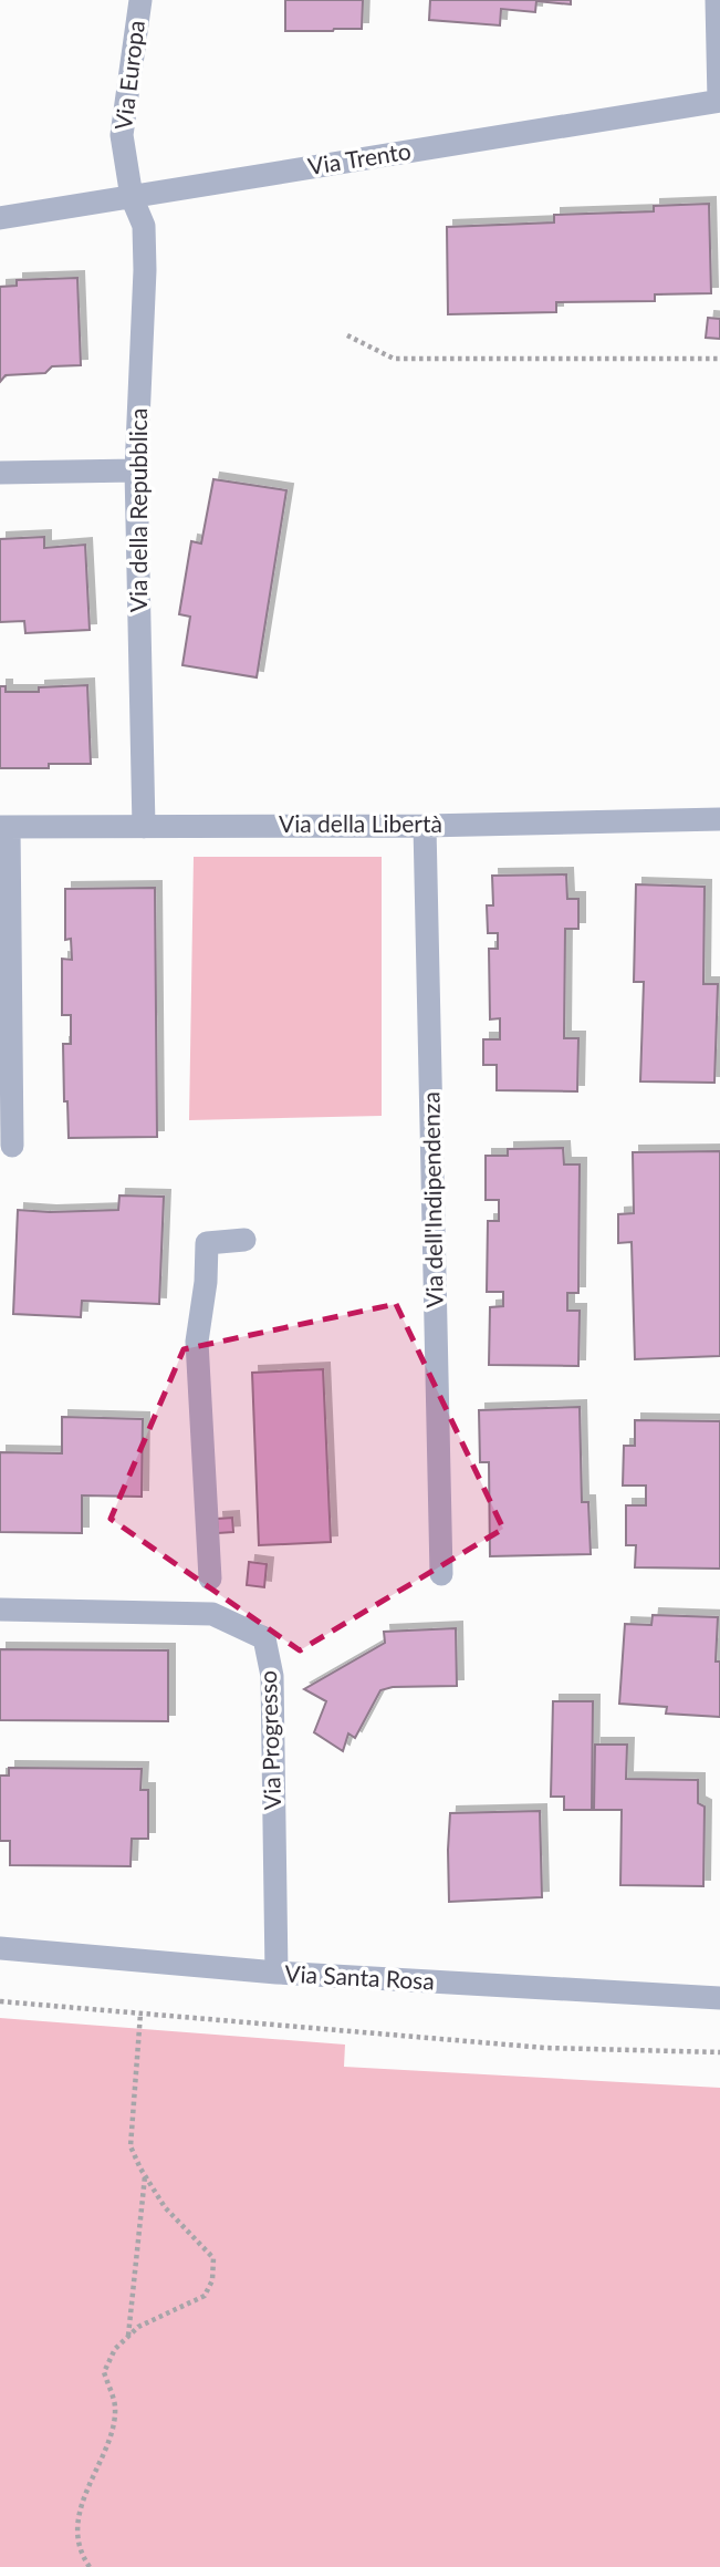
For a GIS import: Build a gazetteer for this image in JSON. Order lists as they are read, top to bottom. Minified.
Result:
{"streets":{"street":["Via Europa","Via Trento","Via della Repubblica","Via della Libertà","Via dell'Indipendenza","Via Progresso","Via Santa Rosa"]},"crossings":[["Via Europa","Via Trento"],["Via Europa","Via della Repubblica"],["Via Trento","Via della Repubblica"],["Via della Repubblica","Via della Libertà"],["Via della Libertà","Via dell'Indipendenza"],["Via Progresso","Via Santa Rosa"]]}
